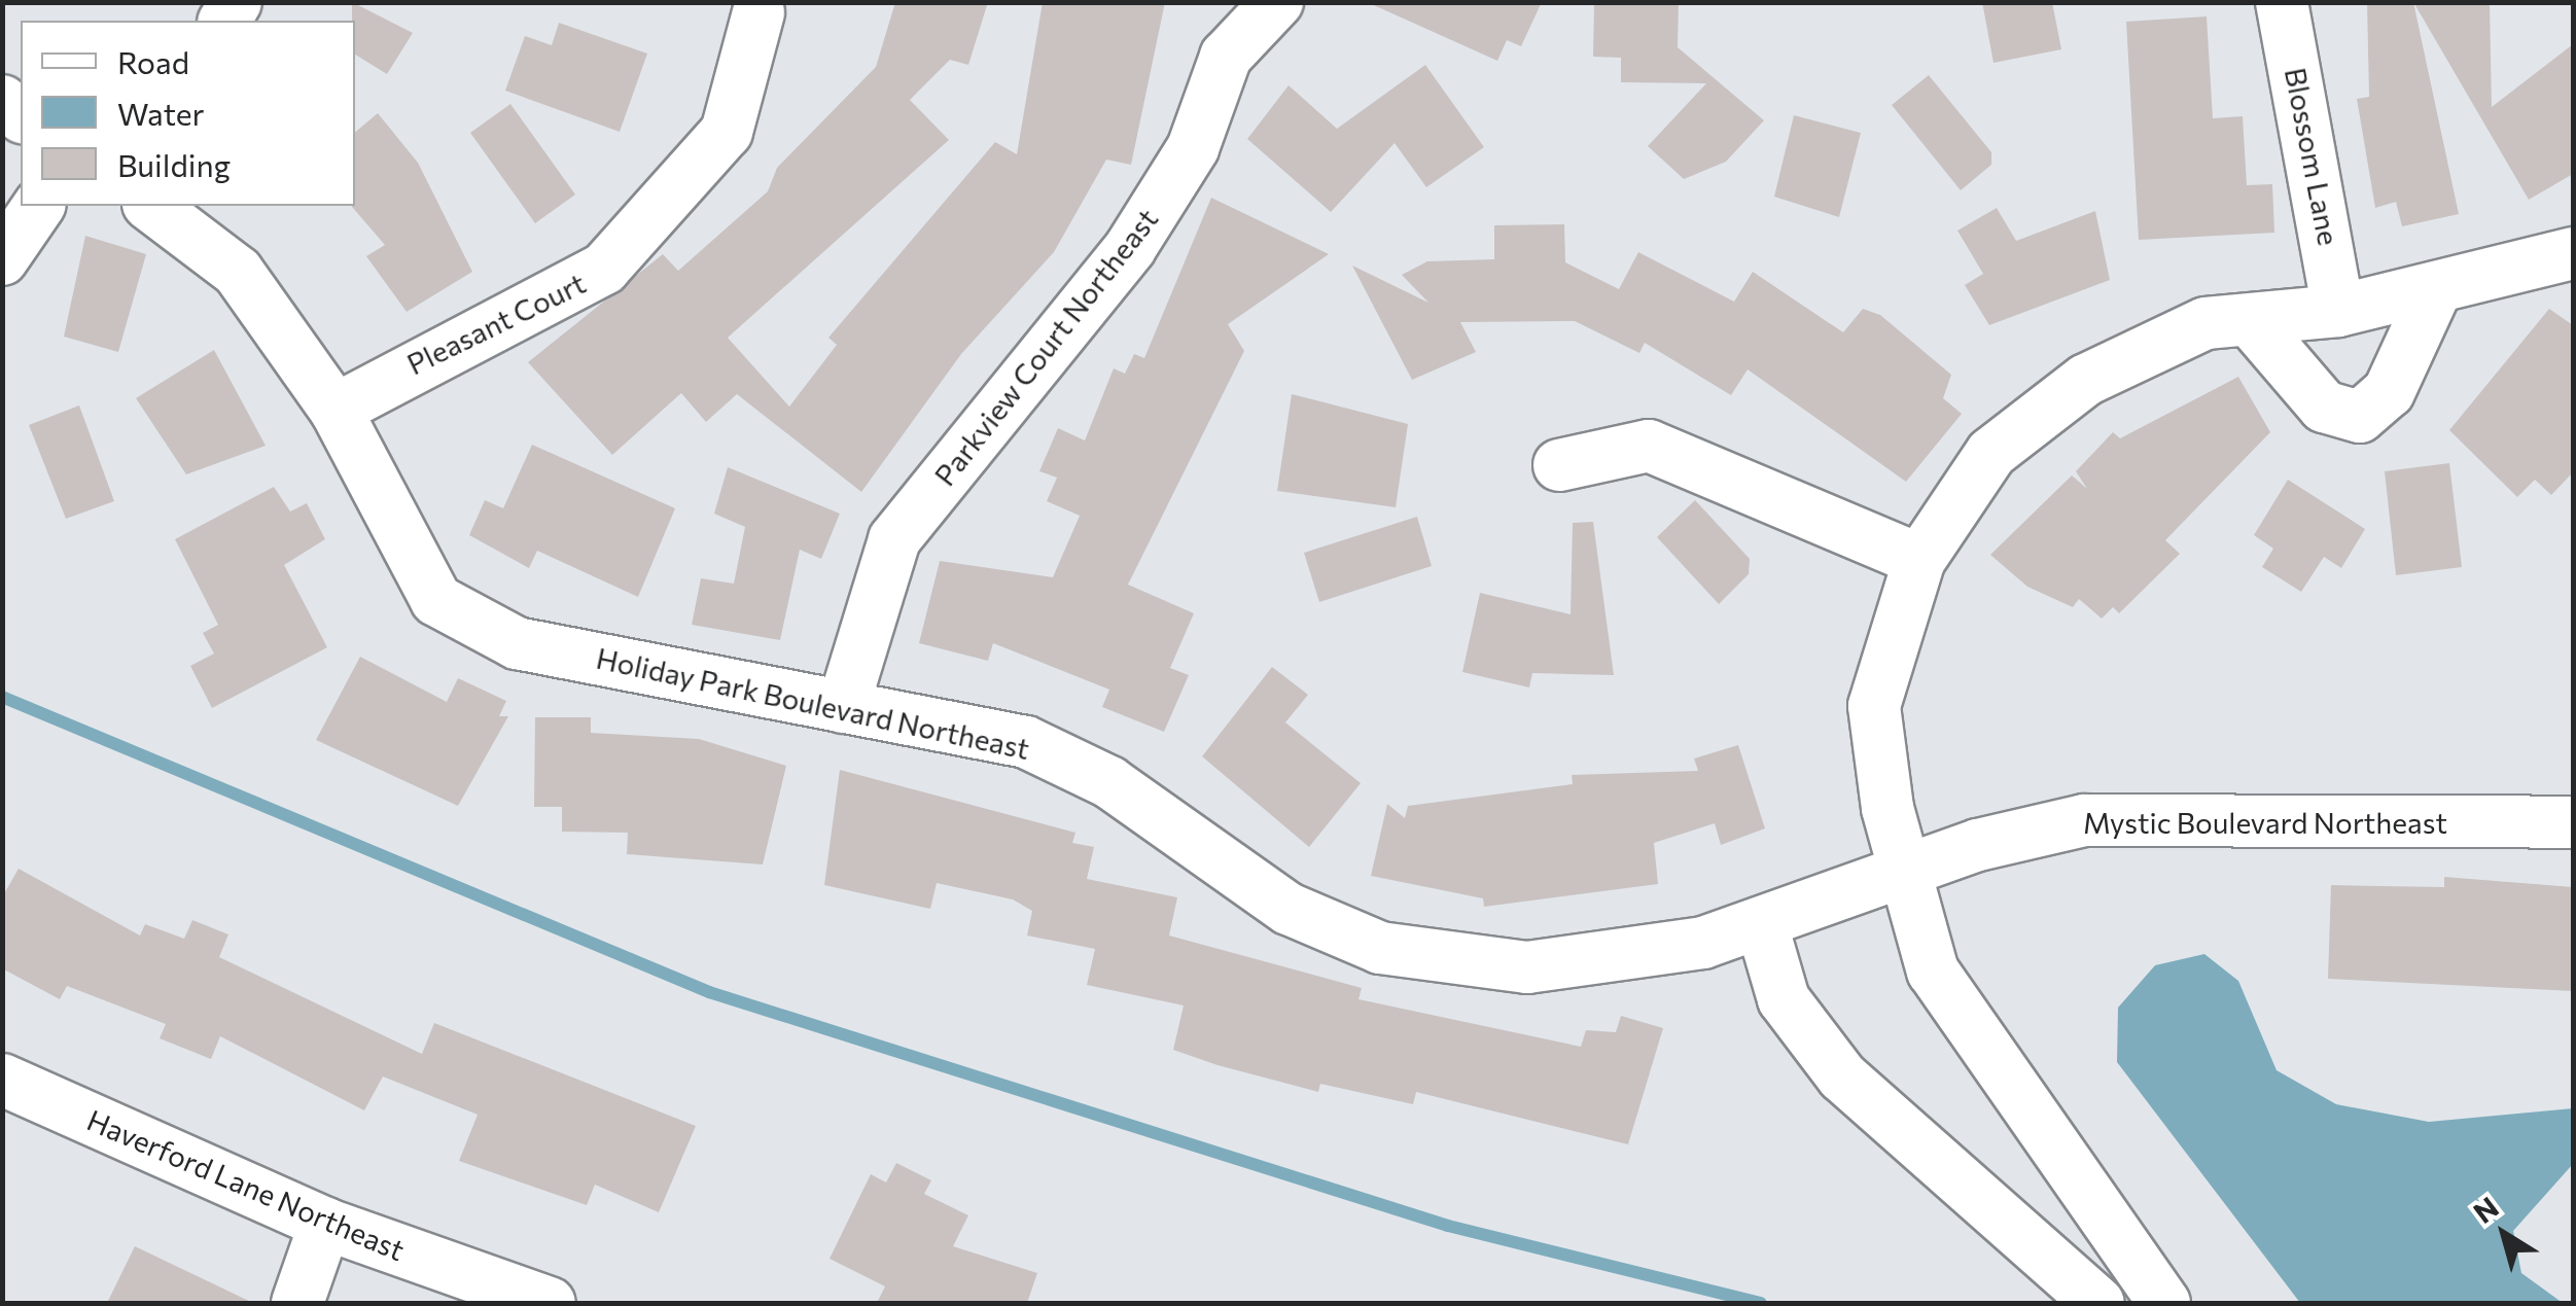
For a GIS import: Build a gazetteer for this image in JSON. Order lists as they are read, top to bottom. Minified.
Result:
{"streets":{"street":["Blossom Lane","Pleasant Court","Parkview Court Northeast","Holiday Park Boulevard Northeast","Mystic Boulevard Northeast","Haverford Lane Northeast"]},"crossings":[["Pleasant Court","Holiday Park Boulevard Northeast"],["Parkview Court Northeast","Holiday Park Boulevard Northeast"],["Holiday Park Boulevard Northeast","Mystic Boulevard Northeast"]],"legend":["Road","Water","Building"],"north":"top left"}
